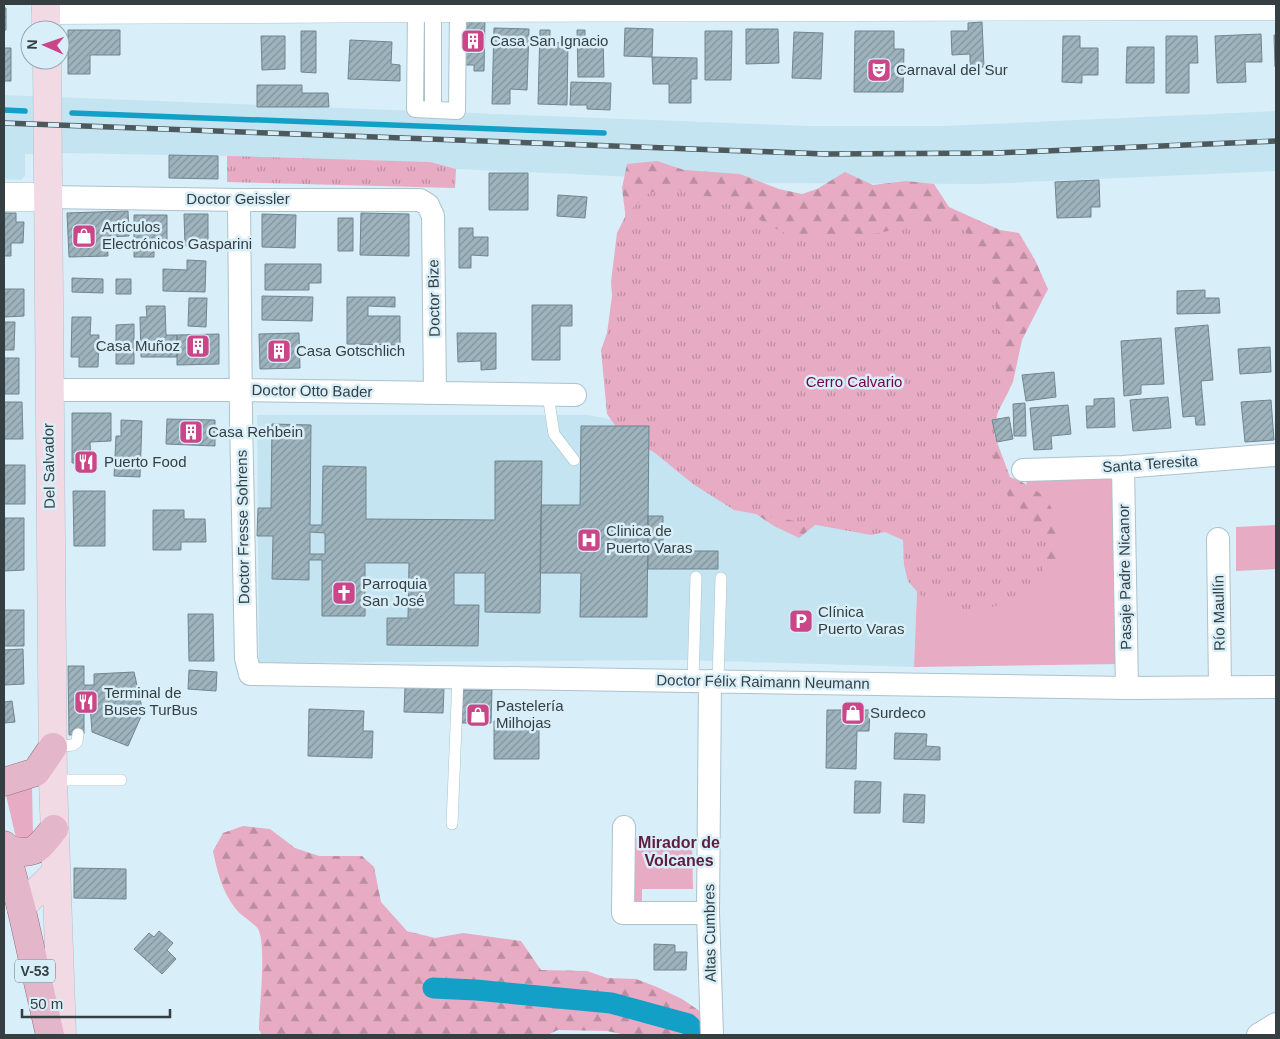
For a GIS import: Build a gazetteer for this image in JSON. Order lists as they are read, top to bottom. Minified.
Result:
{"streets":{"main road":["Del Salvador","V-53"],"street":["Doctor Geissler","Doctor Bize","Doctor Otto Bader","Santa Teresita","Doctor Fresse Sohrens","Pasaje Padre Nicanor","Río Maullín","Doctor Félix Raimann Neumann","Altas Cumbres"]},"crossings":[["Doctor Geissler","Doctor Bize"],["Doctor Geissler","Del Salvador"],["Doctor Geissler","Doctor Fresse Sohrens"],["Doctor Bize","Doctor Otto Bader"],["Doctor Otto Bader","Del Salvador"],["Doctor Otto Bader","Doctor Fresse Sohrens"],["Santa Teresita","Pasaje Padre Nicanor"],["Doctor Fresse Sohrens","Doctor Félix Raimann Neumann"],["Pasaje Padre Nicanor","Doctor Félix Raimann Neumann"],["Río Maullín","Doctor Félix Raimann Neumann"],["Doctor Félix Raimann Neumann","Altas Cumbres"]],"districts":["Mirador de Volcanes"],"parks":["Cerro Calvario"],"places":{"building":["Casa San Ignacio","Casa Muñoz","Casa Gotschlich","Casa Rehbein"],"theatre":["Carnaval del Sur"],"shop":["Artículos Electrónicos Gasparini","Surdeco","Pastelería Milhojas"],"restaurant":["Puerto Food","Terminal de Buses TurBus"],"hospital":["Clinica de Puerto Varas"],"church":["Parroquia San José"],"parking":["Clínica Puerto Varas"]},"scale_bar":"50 m","north":"left"}
